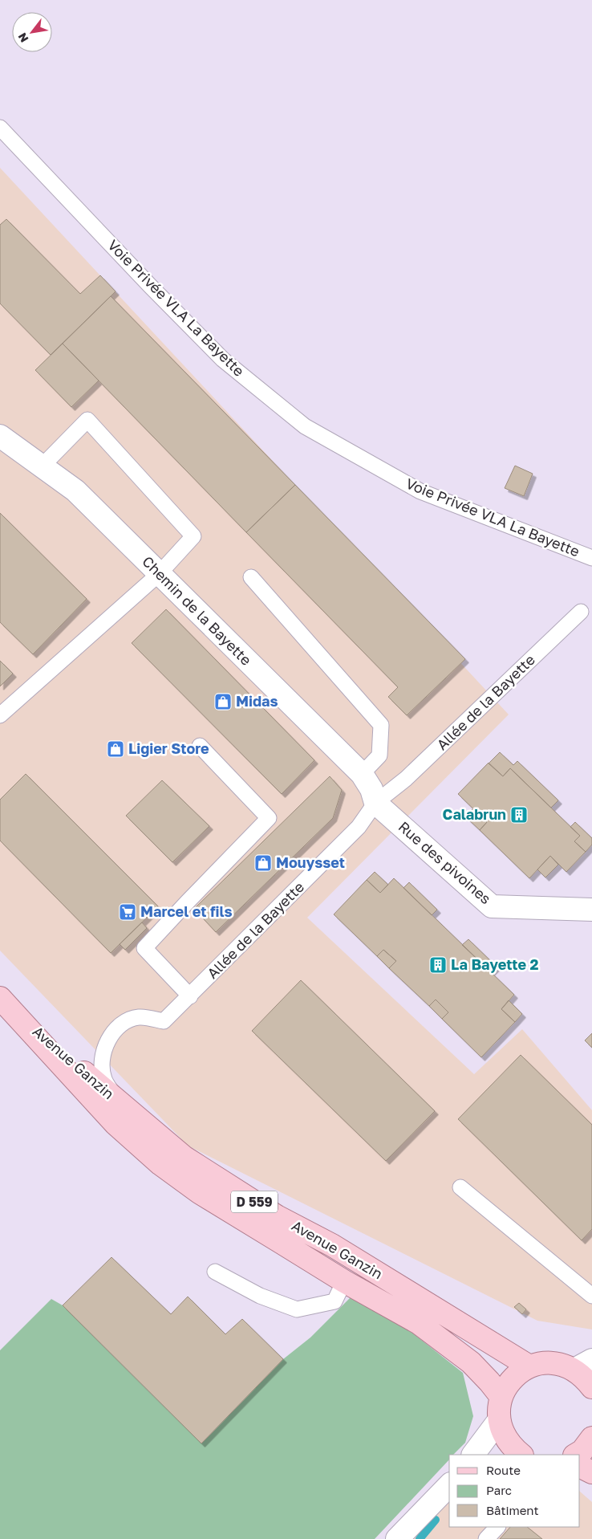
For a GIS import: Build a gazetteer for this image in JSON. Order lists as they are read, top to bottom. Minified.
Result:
{"streets":{"main road":["Avenue Ganzin","D 559"],"street":["Chemin de la Bayette","Rue des pivoines"],"lane":["Voie Privée VLA La Bayette","Allée de la Bayette"]},"crossings":[["Chemin de la Bayette","Allée de la Bayette"],["Chemin de la Bayette","Rue des pivoines"],["Allée de la Bayette","Rue des pivoines"],["Allée de la Bayette","Avenue Ganzin"]],"places":{"shop":["Midas","Ligier Store","Mouysset"],"building":["Calabrun","La Bayette 2"],"supermarket":["Marcel et fils"]},"legend":["Route","Parc","Bâtiment"],"north":"bottom left"}
